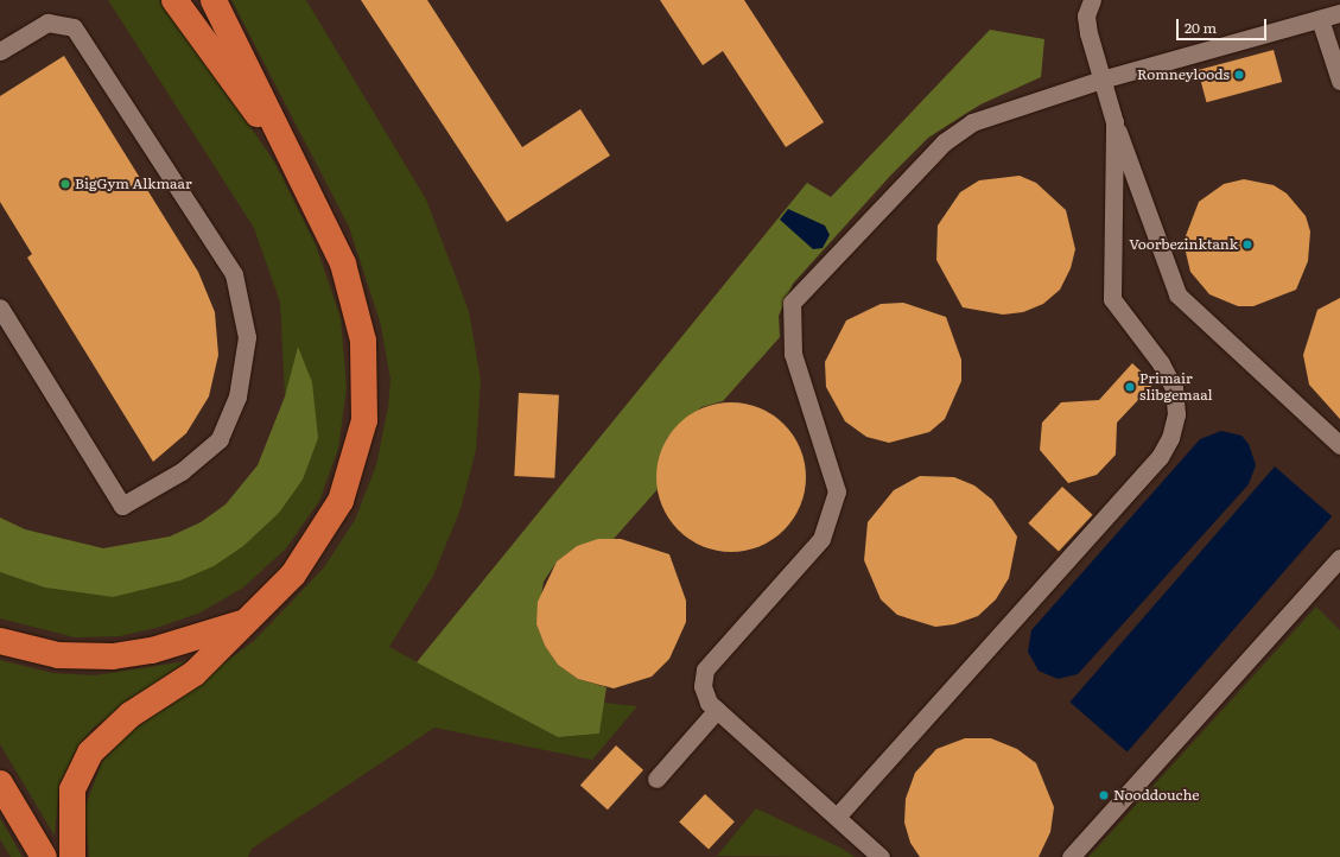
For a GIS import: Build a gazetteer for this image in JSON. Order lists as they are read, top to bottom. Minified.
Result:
{"places":["Romneyloods","BigGym Alkmaar","Voorbezinktank","Primair slibgemaal","Nooddouche"],"scale_bar":"20 m"}
